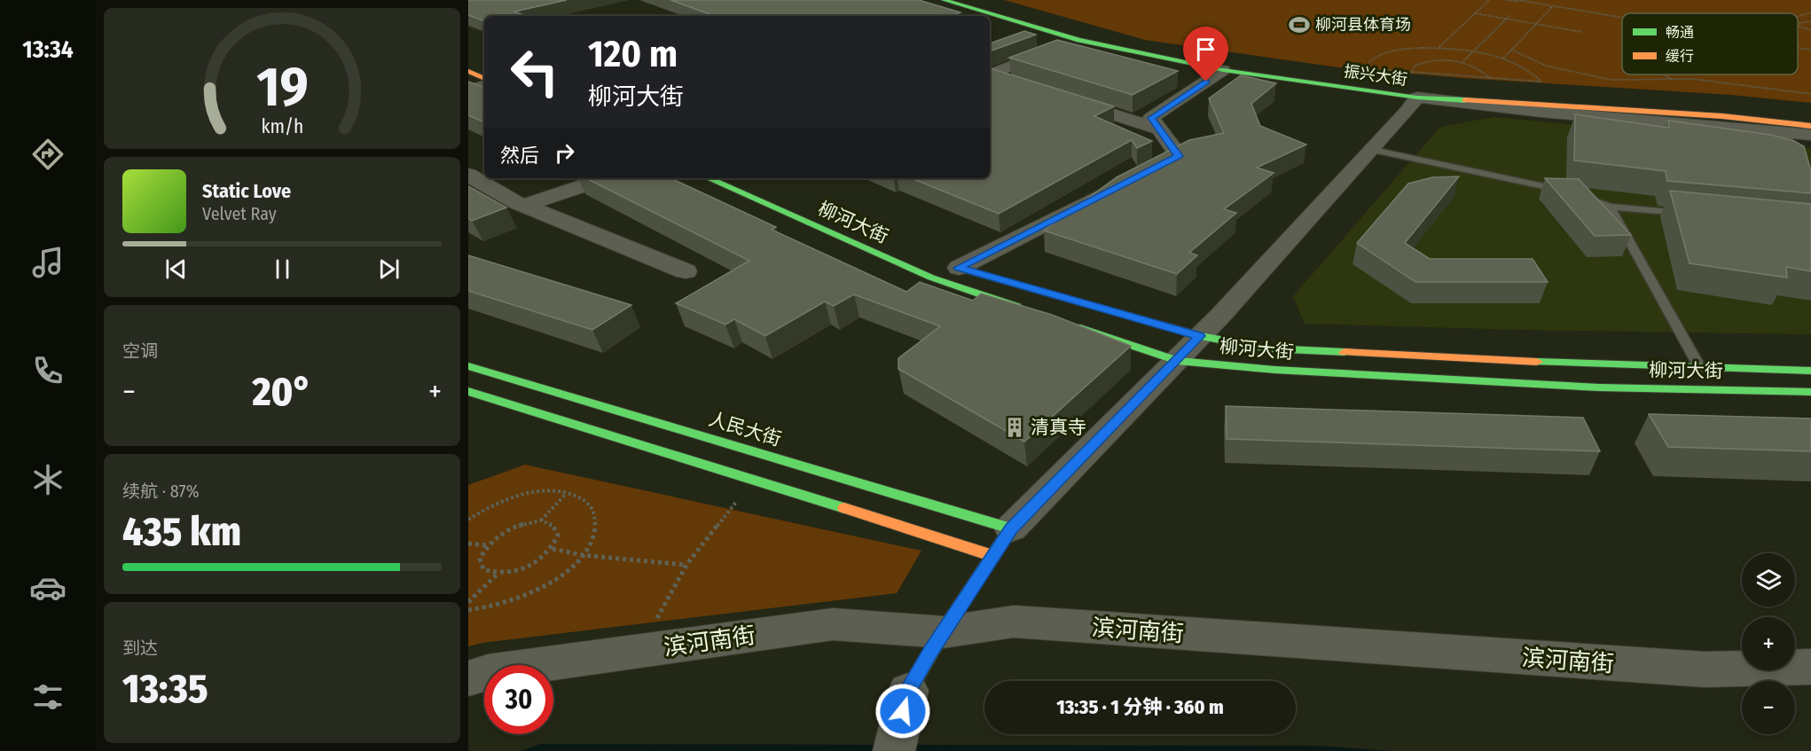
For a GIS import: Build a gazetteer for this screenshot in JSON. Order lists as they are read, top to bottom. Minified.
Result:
{"streets":{"street":["振兴大街","柳河大街","人民大街","滨河南街"]},"places":{"sports":["柳河县体育场"],"building":["清真寺"]},"legend":["畅通","缓行"],"page":{"tabs":"13:34","turn":["120 m","柳河大街"],"then":"然后","song":["Static Love","Velvet Ray"],"tile":["空调",["续航 · 87%","435 km"],["到达","13:35"]],"heat":["−","20°","+"],"map_buttons":["+","−"],"limit":"30","trip":"13:35 · 1 分钟 · 360 m","gauge":["19","km/h"]}}
